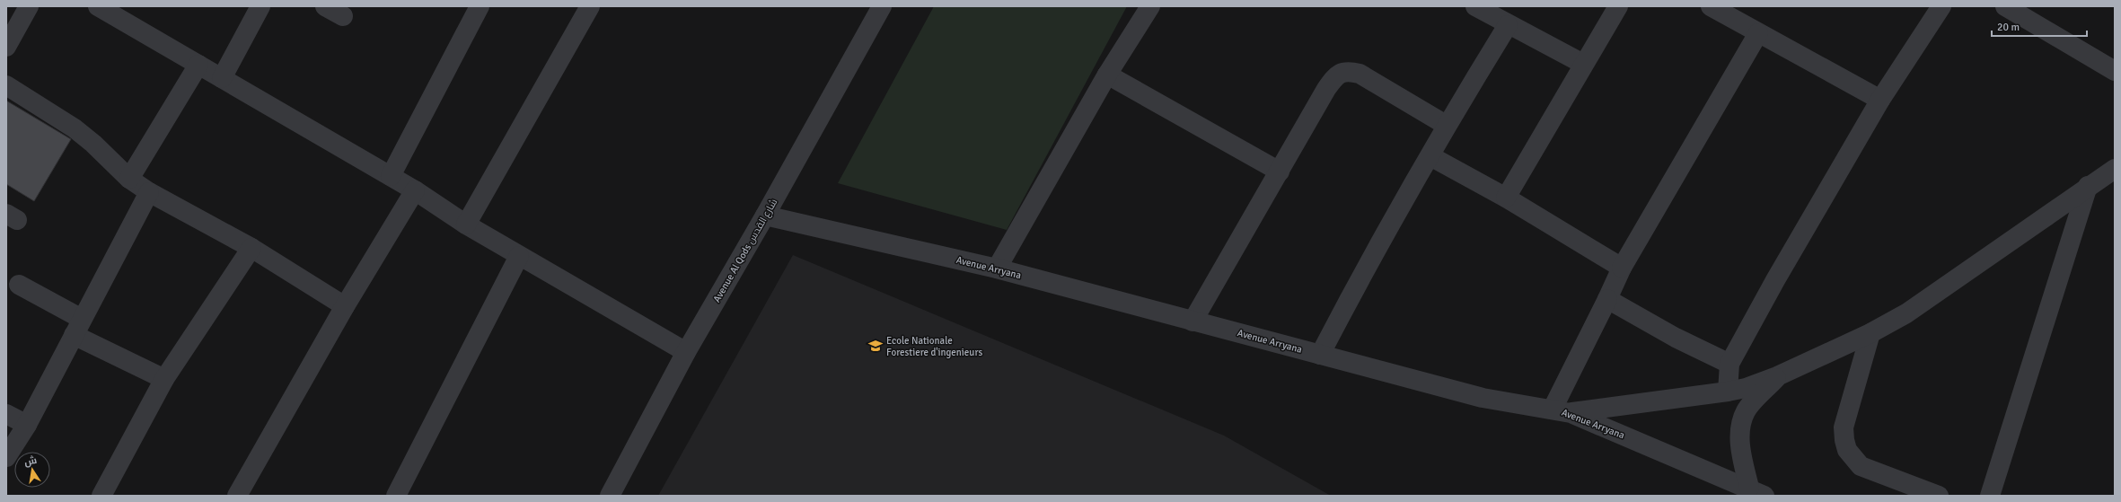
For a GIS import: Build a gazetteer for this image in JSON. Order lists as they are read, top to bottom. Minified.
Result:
{"streets":{"street":["Avenue Al Qods شارع القدس","Avenue Arryana"]},"crossings":[["Avenue Al Qods شارع القدس","Avenue Arryana"]],"places":{"school or university":["Ecole Nationale Forestiere d'ingenieurs"]},"scale_bar":"20 m","north":"top"}
